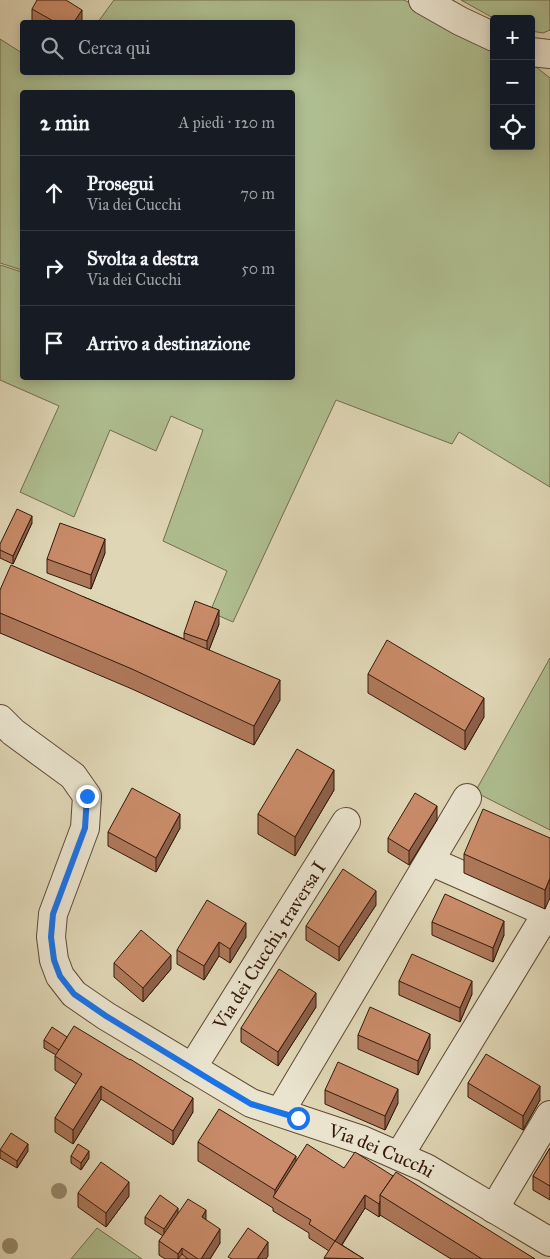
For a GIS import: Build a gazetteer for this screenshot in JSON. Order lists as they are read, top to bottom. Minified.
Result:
{"streets":{"street":["Via dei Cucchi, traversa I","Via dei Cucchi"]},"crossings":[["Via dei Cucchi, traversa I","Via dei Cucchi"]],"page":{"map_buttons":["+","−"],"search":"Cerca qui","heading":["2 min","A piedi · 120 m"],"list":[["Prosegui","Via dei Cucchi","70 m"],["Svolta a destra","Via dei Cucchi","50 m"],"Arrivo a destinazione"]}}
